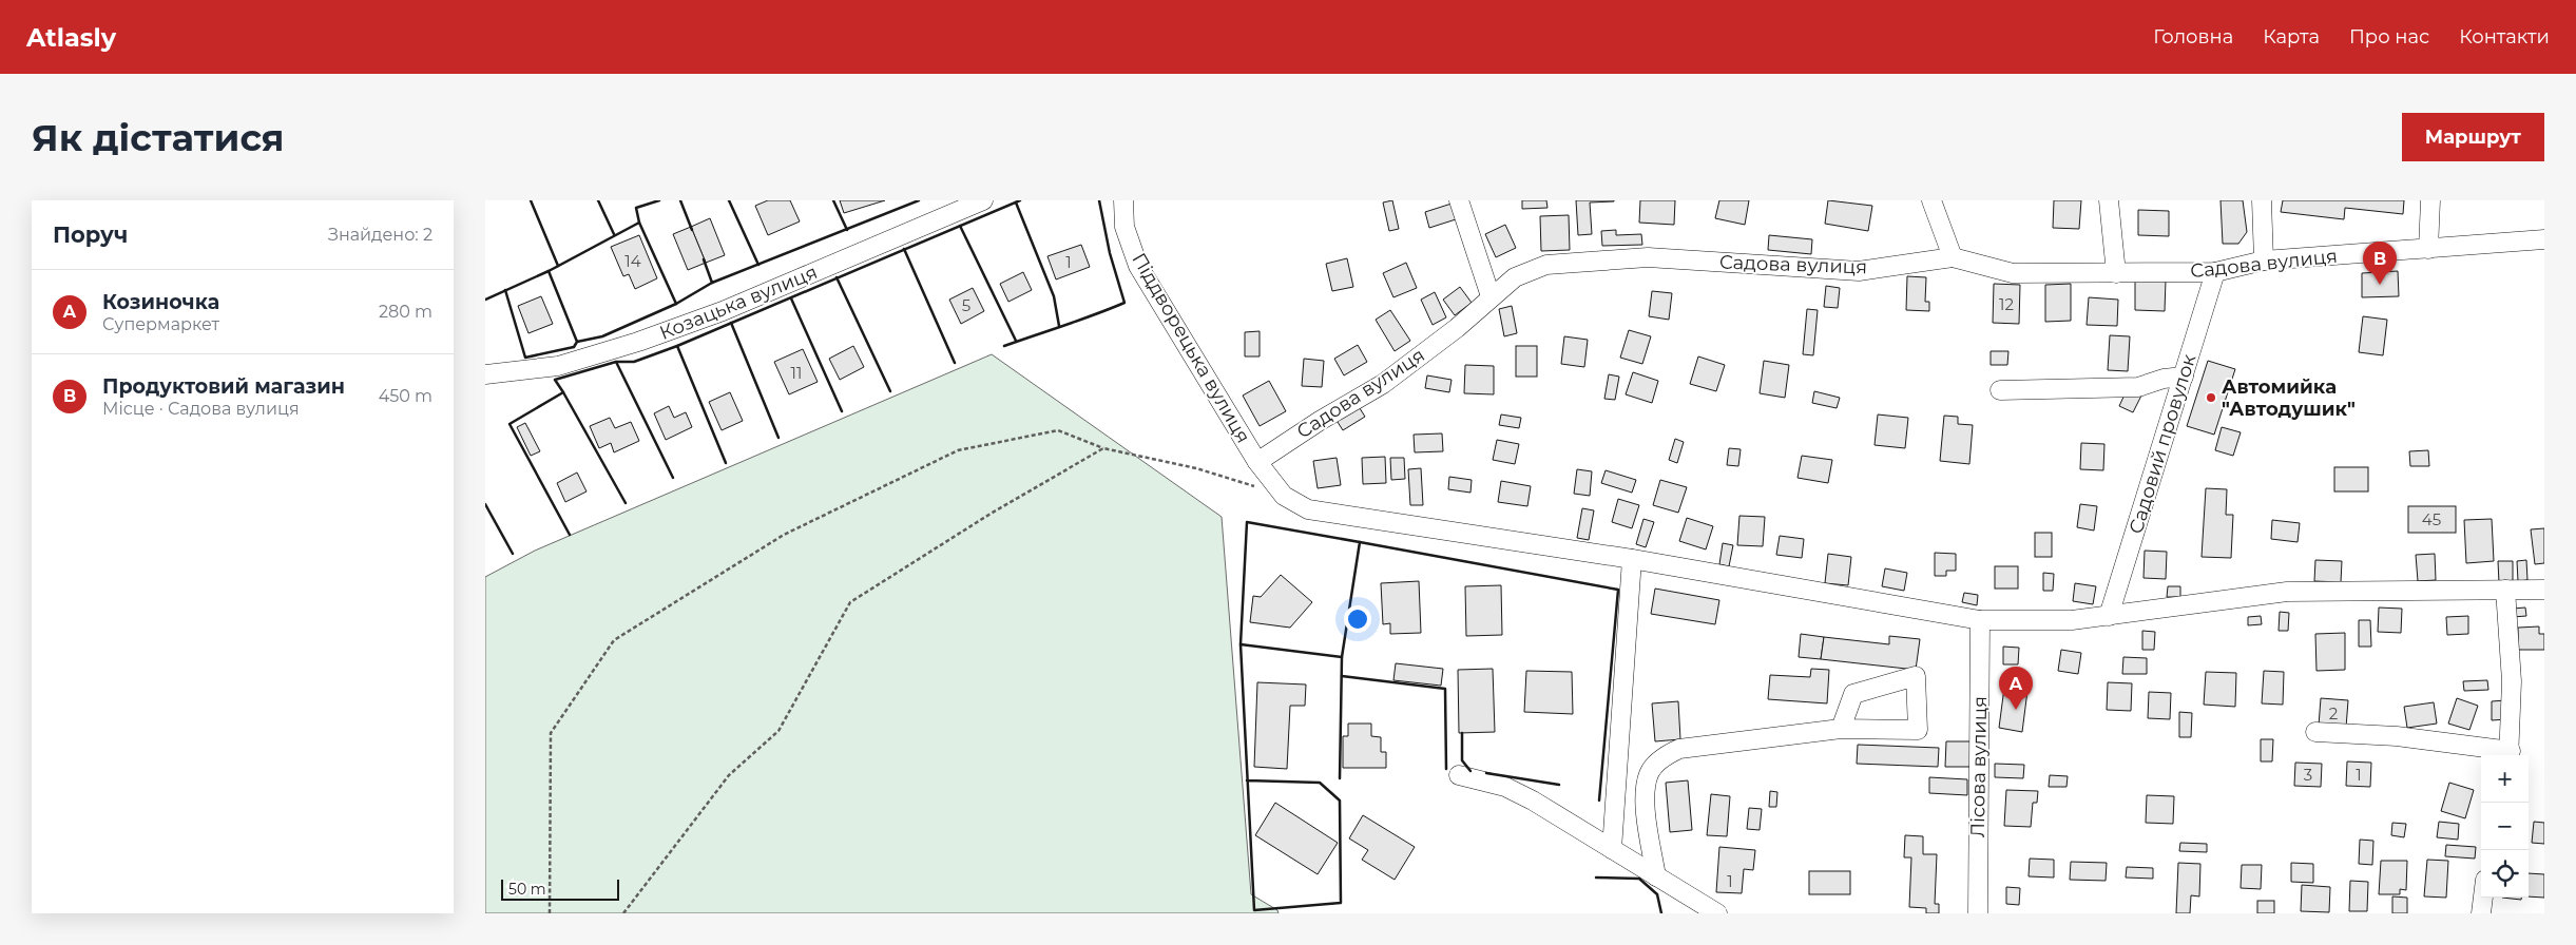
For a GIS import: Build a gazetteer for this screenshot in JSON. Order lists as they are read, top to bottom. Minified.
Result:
{"streets":{"street":["Садова вулиця","Козацька вулиця","Піддворецька вулиця","Садовий провулок","Лісова вулиця"]},"crossings":[["Садова вулиця","Піддворецька вулиця"],["Садова вулиця","Садовий провулок"],["Піддворецька вулиця","Садовий провулок"],["Піддворецька вулиця","Лісова вулиця"]],"places":["Автомийка \"Автодушик\""],"house_numbers":["14","1","12","5","11","45","2","3","1","1"],"scale_bar":"50 m","page":{"header":"Atlasly","nav":["Головна","Карта","Про нас","Контакти"],"buttons":"Маршрут","title":"Як дістатися","heading":["Поруч","Знайдено: 2"],"pins":["B","A"],"list":[{"mark":"A","name":"Козиночка","note":"Супермаркет","value":"280 m"},{"mark":"B","name":"Продуктовий магазин","note":"Місце · Садова вулиця","value":"450 m"}],"map_buttons":["+","−"],"scale":"50 m"}}
